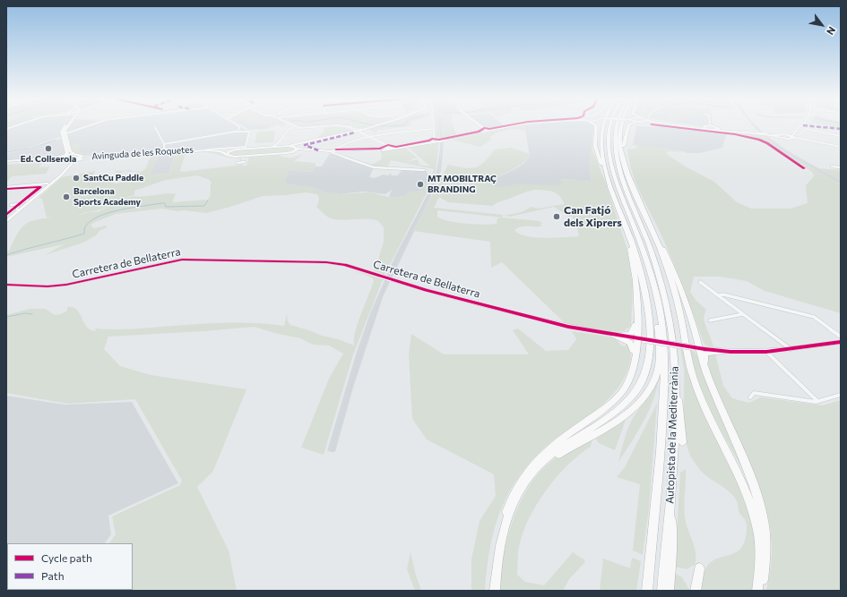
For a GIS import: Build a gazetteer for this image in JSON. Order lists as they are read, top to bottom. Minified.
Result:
{"streets":{"highway":["Autopista de la Mediterrània"],"street":["Avinguda de les Roquetes","Carretera de Bellaterra"]},"places":["Ed. Collserola","SantCu Paddle","MT MOBILTRAÇ BRANDING","Barcelona Sports Academy","Can Fatjó dels Xiprers"],"legend":["Cycle path","Path"],"north":"bottom right"}
